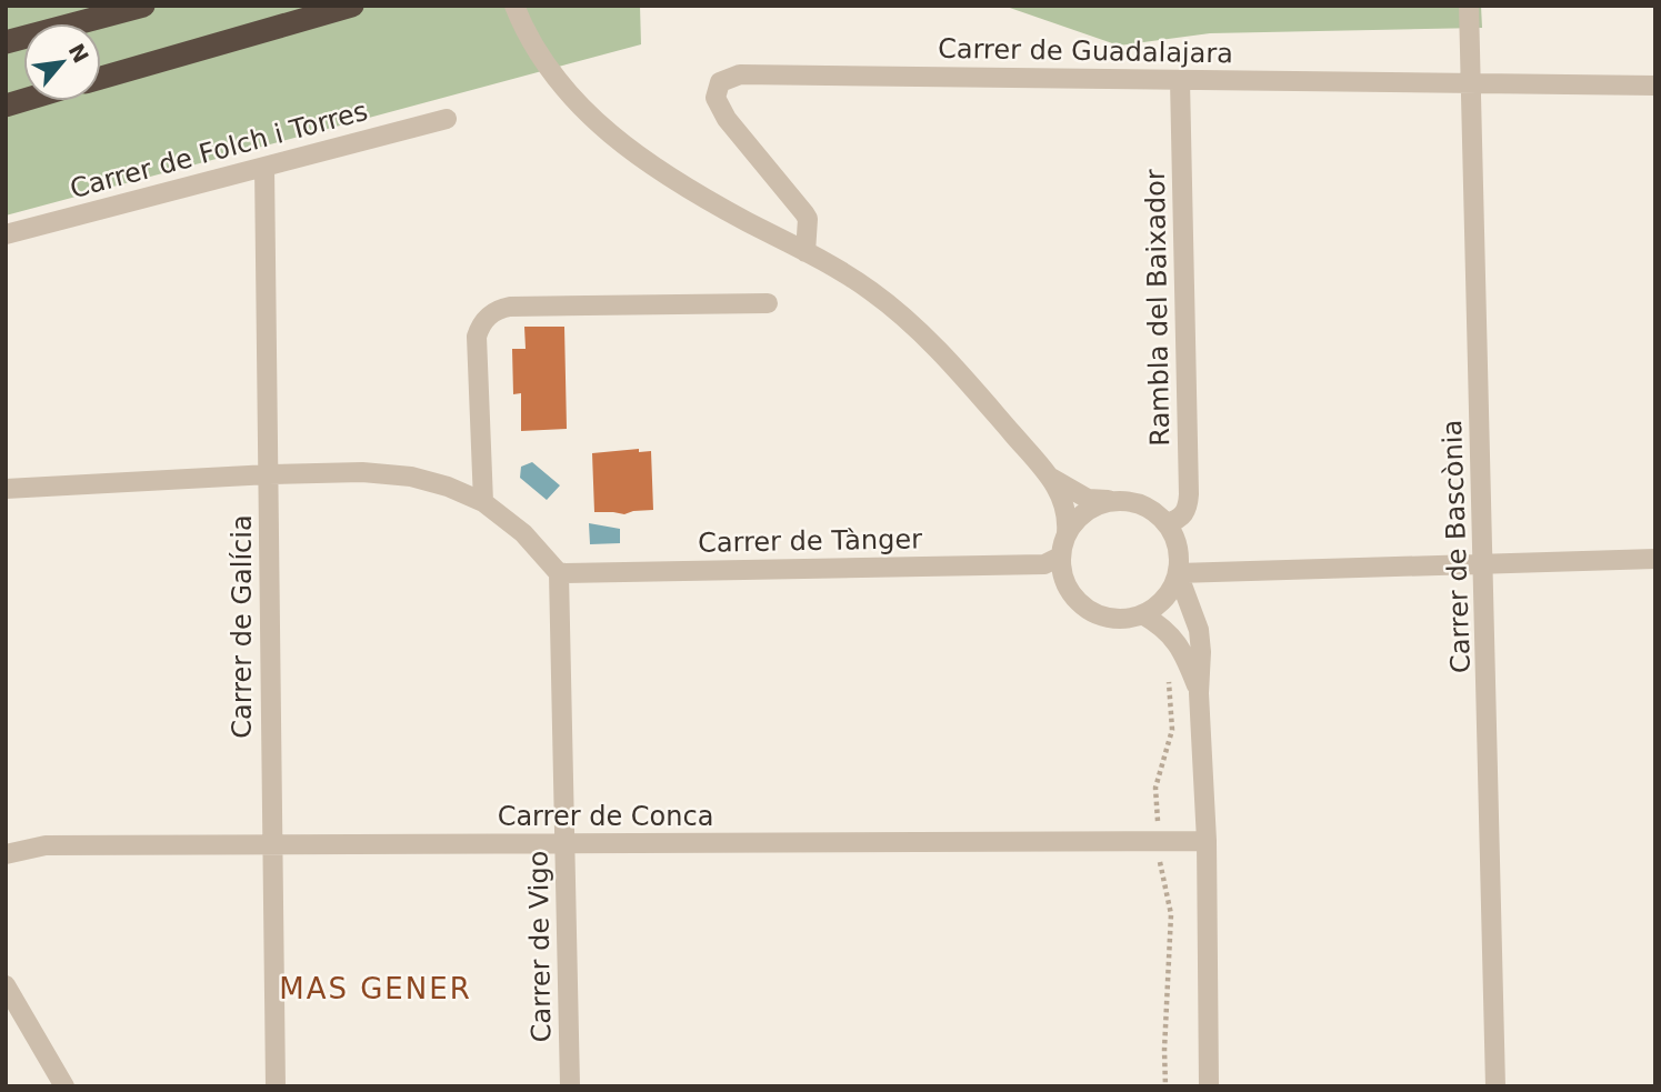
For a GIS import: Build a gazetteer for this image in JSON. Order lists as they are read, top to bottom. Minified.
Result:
{"streets":{"street":["Carrer de Guadalajara","Carrer de Folch i Torres","Rambla del Baixador","Carrer de Tànger","Carrer de Bascònia","Carrer de Galícia","Carrer de Conca","Carrer de Vigo"]},"crossings":[["Carrer de Guadalajara","Rambla del Baixador"],["Carrer de Guadalajara","Carrer de Bascònia"],["Carrer de Folch i Torres","Carrer de Galícia"],["Rambla del Baixador","Carrer de Tànger"],["Carrer de Tànger","Carrer de Vigo"],["Carrer de Galícia","Carrer de Conca"],["Carrer de Conca","Carrer de Vigo"]],"districts":["MAS GENER"],"north":"top right"}
